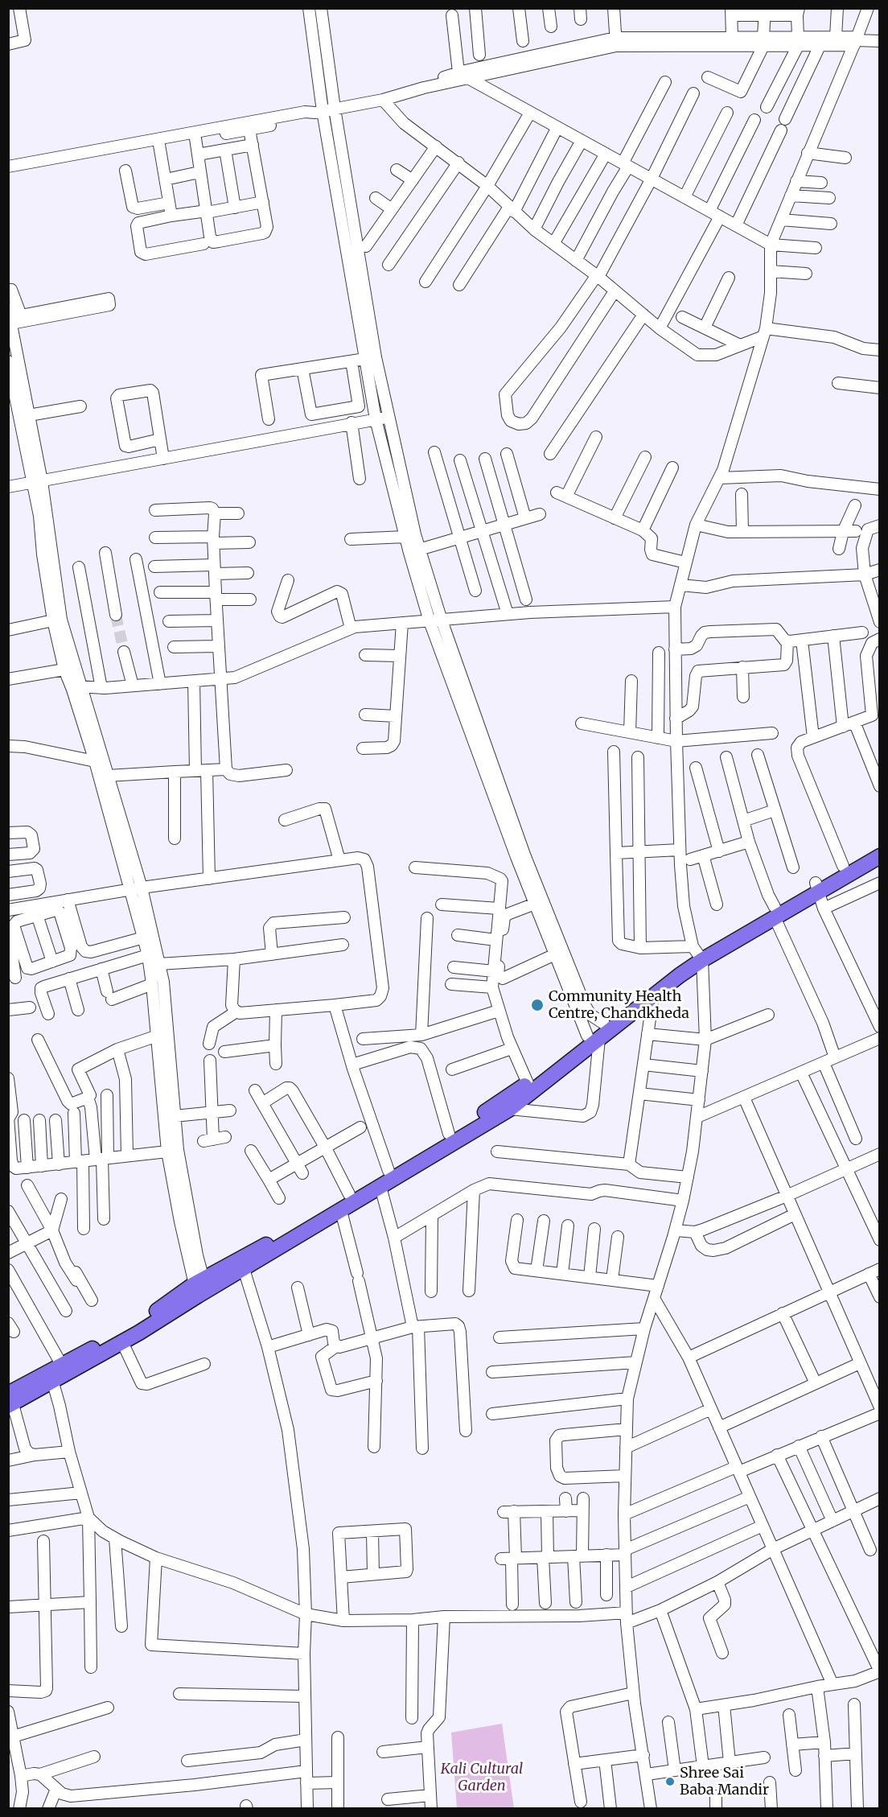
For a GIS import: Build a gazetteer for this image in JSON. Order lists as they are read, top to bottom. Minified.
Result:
{"parks":["Kali Cultural Garden"],"places":["Community Health Centre, Chandkheda","Shree Sai Baba Mandir"]}
